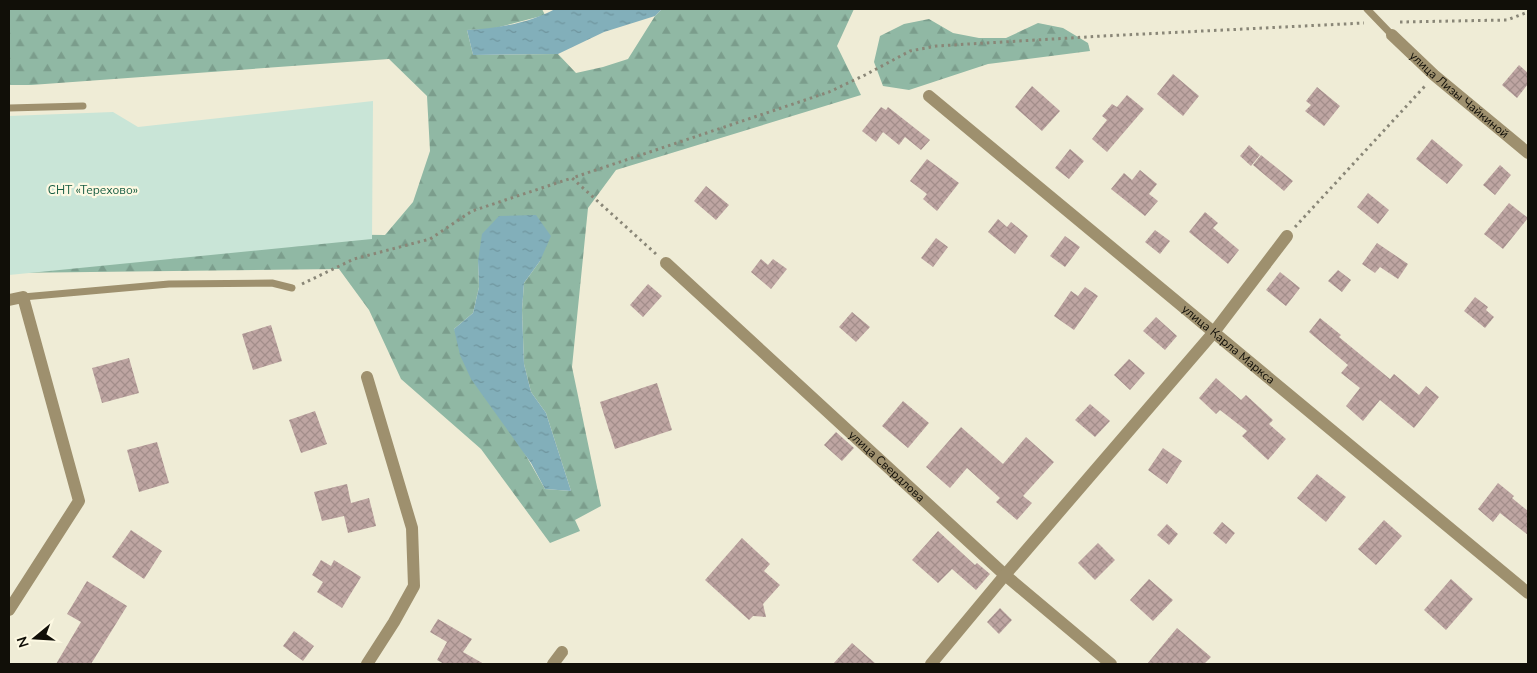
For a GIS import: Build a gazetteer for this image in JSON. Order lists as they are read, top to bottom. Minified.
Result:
{"streets":{"street":["улица Лизы Чайкиной","улица Карла Маркса","улица Свердлова"]},"parks":["СНТ «Терехово»"],"north":"left"}
